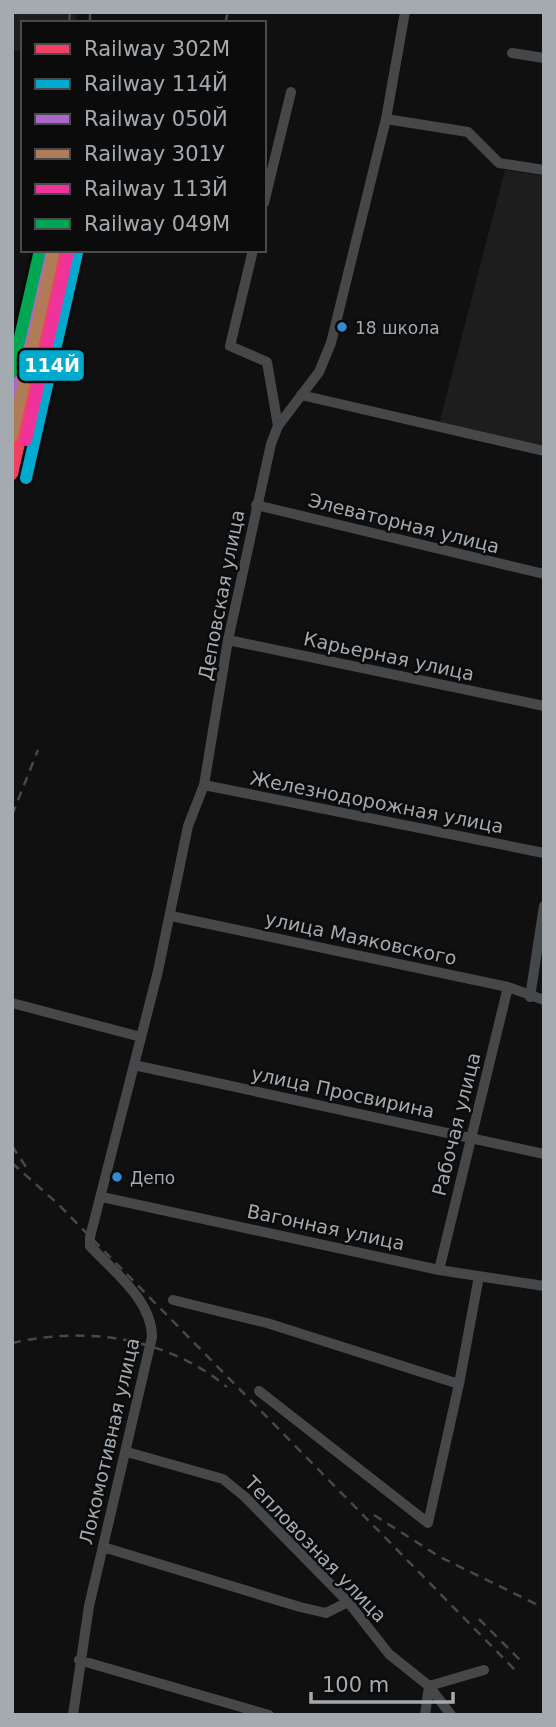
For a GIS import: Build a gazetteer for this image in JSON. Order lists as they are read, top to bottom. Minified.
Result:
{"streets":{"street":["Элеваторная улица","Деповская улица","Карьерная улица","Железнодорожная улица","улица Маяковского","улица Просвирина","Рабочая улица","Вагонная улица","Локомотивная улица","Тепловозная улица"]},"crossings":[["Элеваторная улица","Деповская улица"],["Деповская улица","Карьерная улица"],["Деповская улица","Железнодорожная улица"],["Деповская улица","улица Маяковского"],["Деповская улица","улица Просвирина"],["Деповская улица","Вагонная улица"],["Деповская улица","Локомотивная улица"],["улица Маяковского","Рабочая улица"],["улица Просвирина","Рабочая улица"],["Рабочая улица","Вагонная улица"],["Вагонная улица","Локомотивная улица"],["Локомотивная улица","Тепловозная улица"]],"places":["18 школа","Депо"],"lines":["rail line 302М","rail line 050Й","rail line 301У","rail line 049М","rail line 114Й","rail line 113Й"],"legend":["Railway 302М","Railway 114Й","Railway 050Й","Railway 301У","Railway 113Й","Railway 049М"],"scale_bar":"100 m"}
